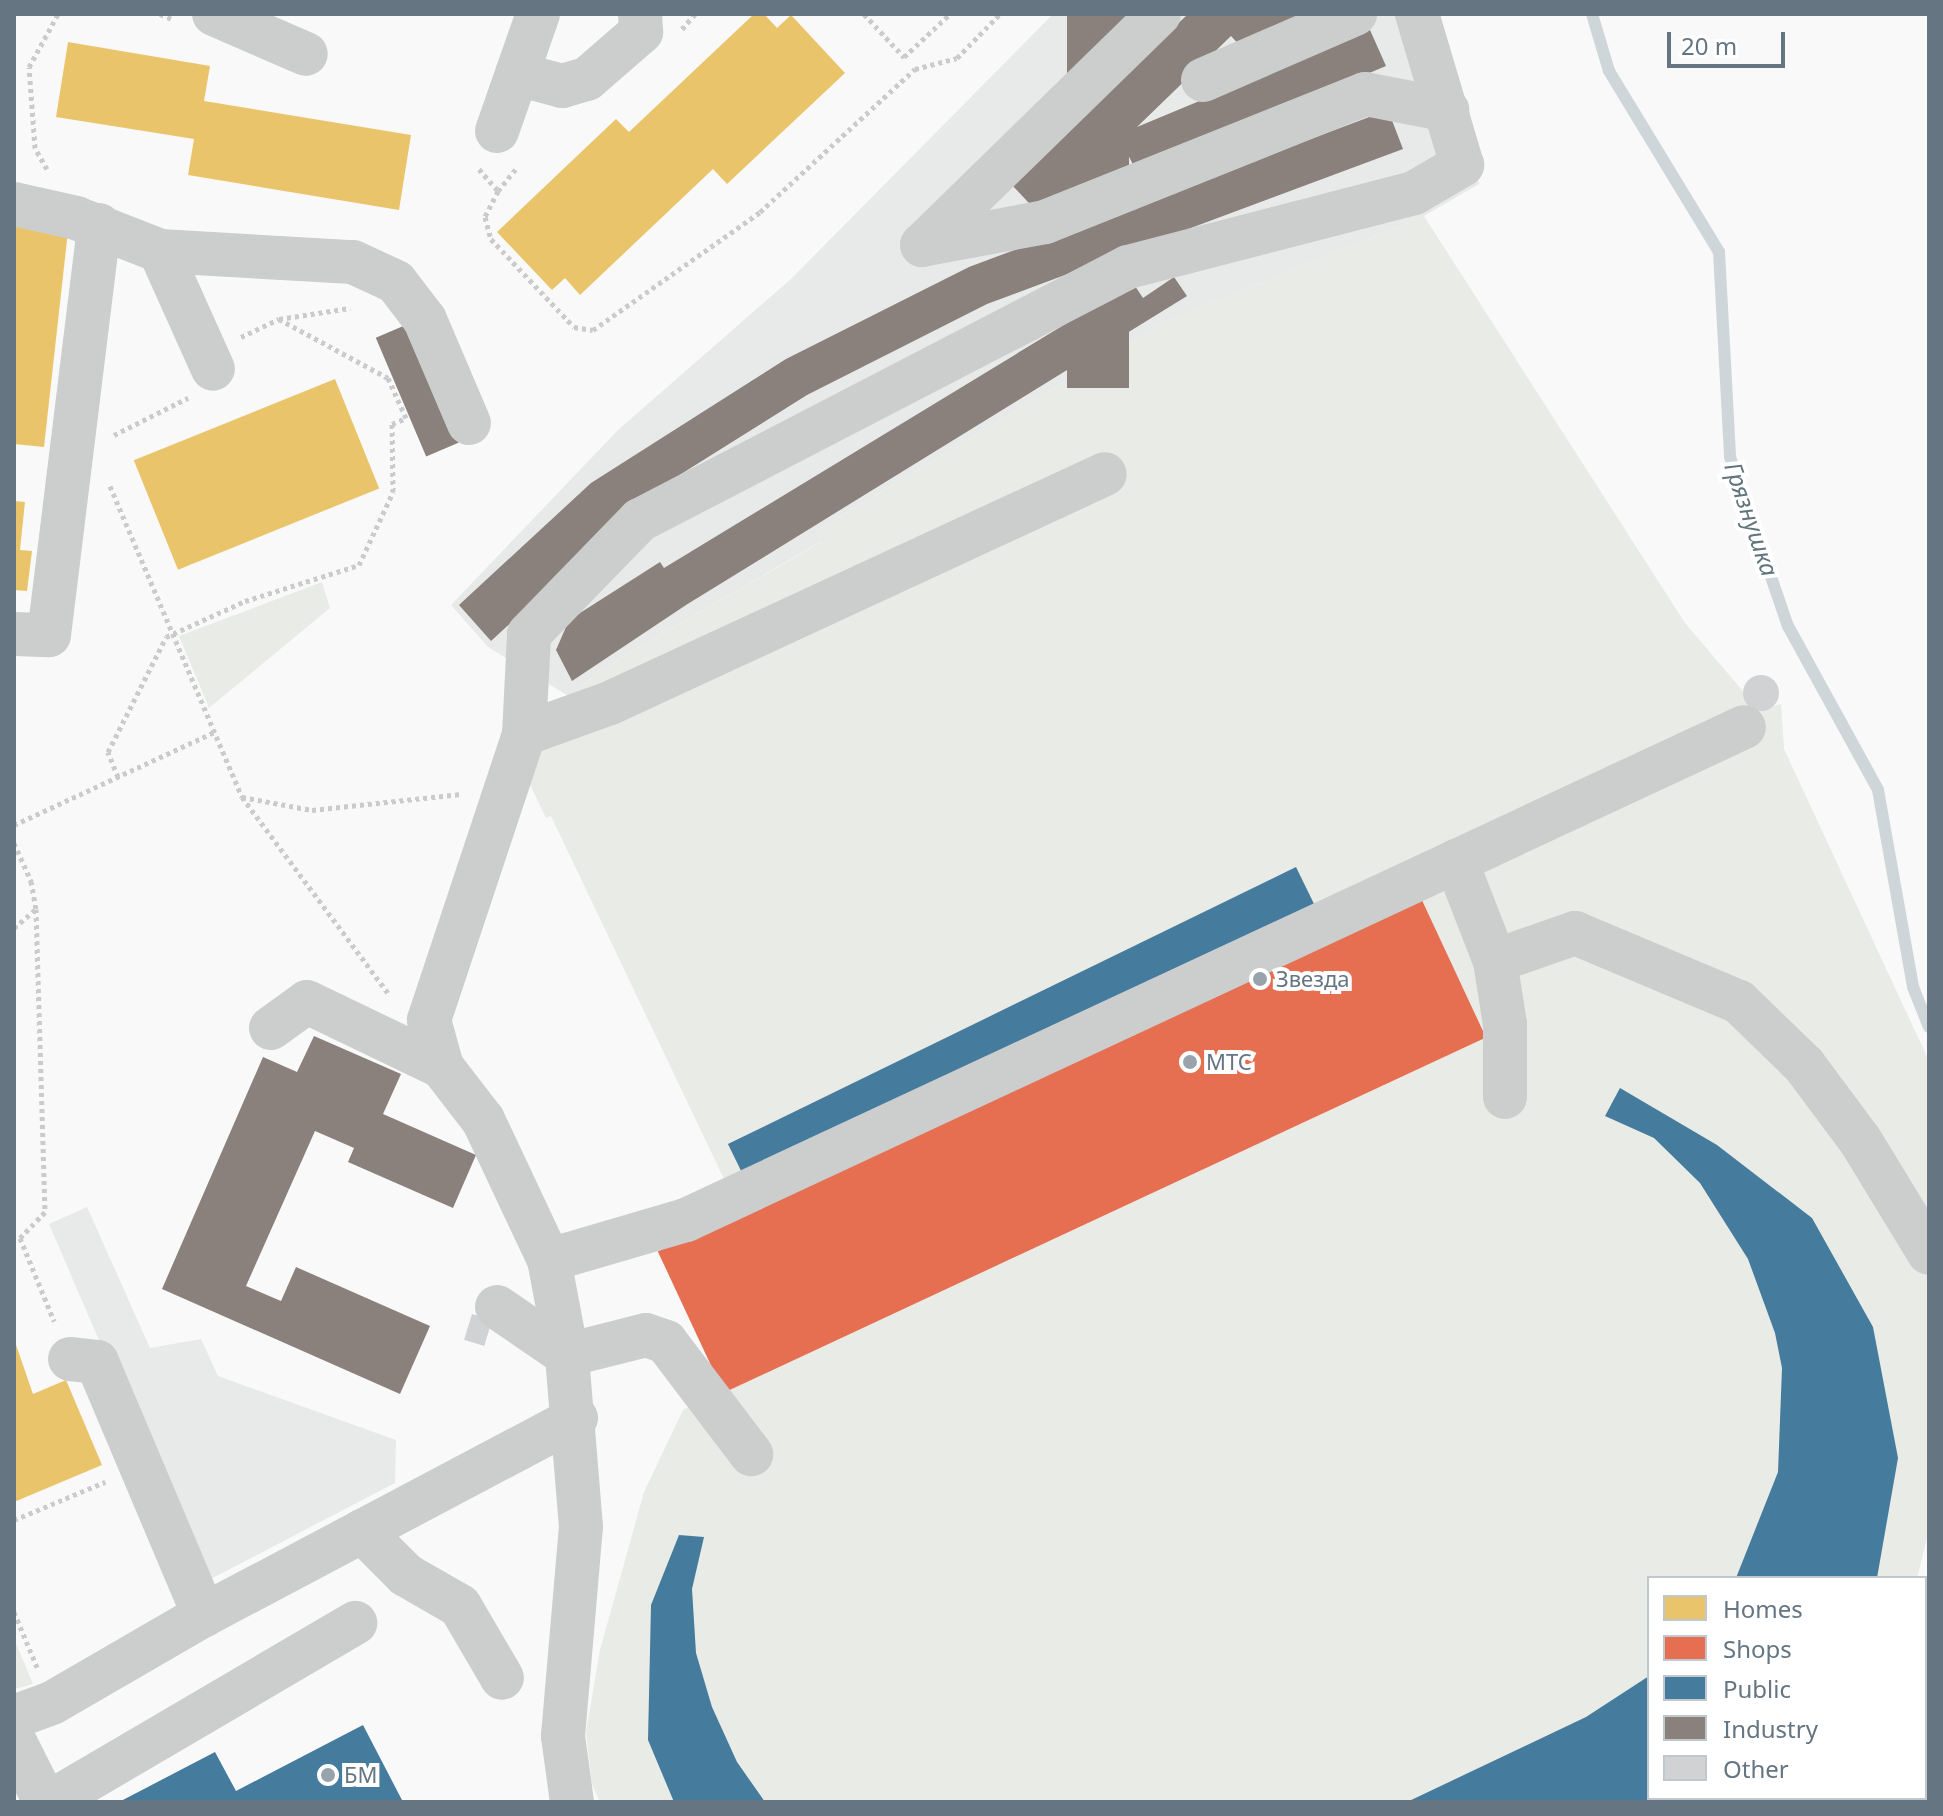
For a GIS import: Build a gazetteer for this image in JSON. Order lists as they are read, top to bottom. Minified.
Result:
{"water":["Грязнушка"],"places":["Звезда","МТС","БМ"],"legend":["Homes","Shops","Public","Industry","Other"],"scale_bar":"20 m"}
